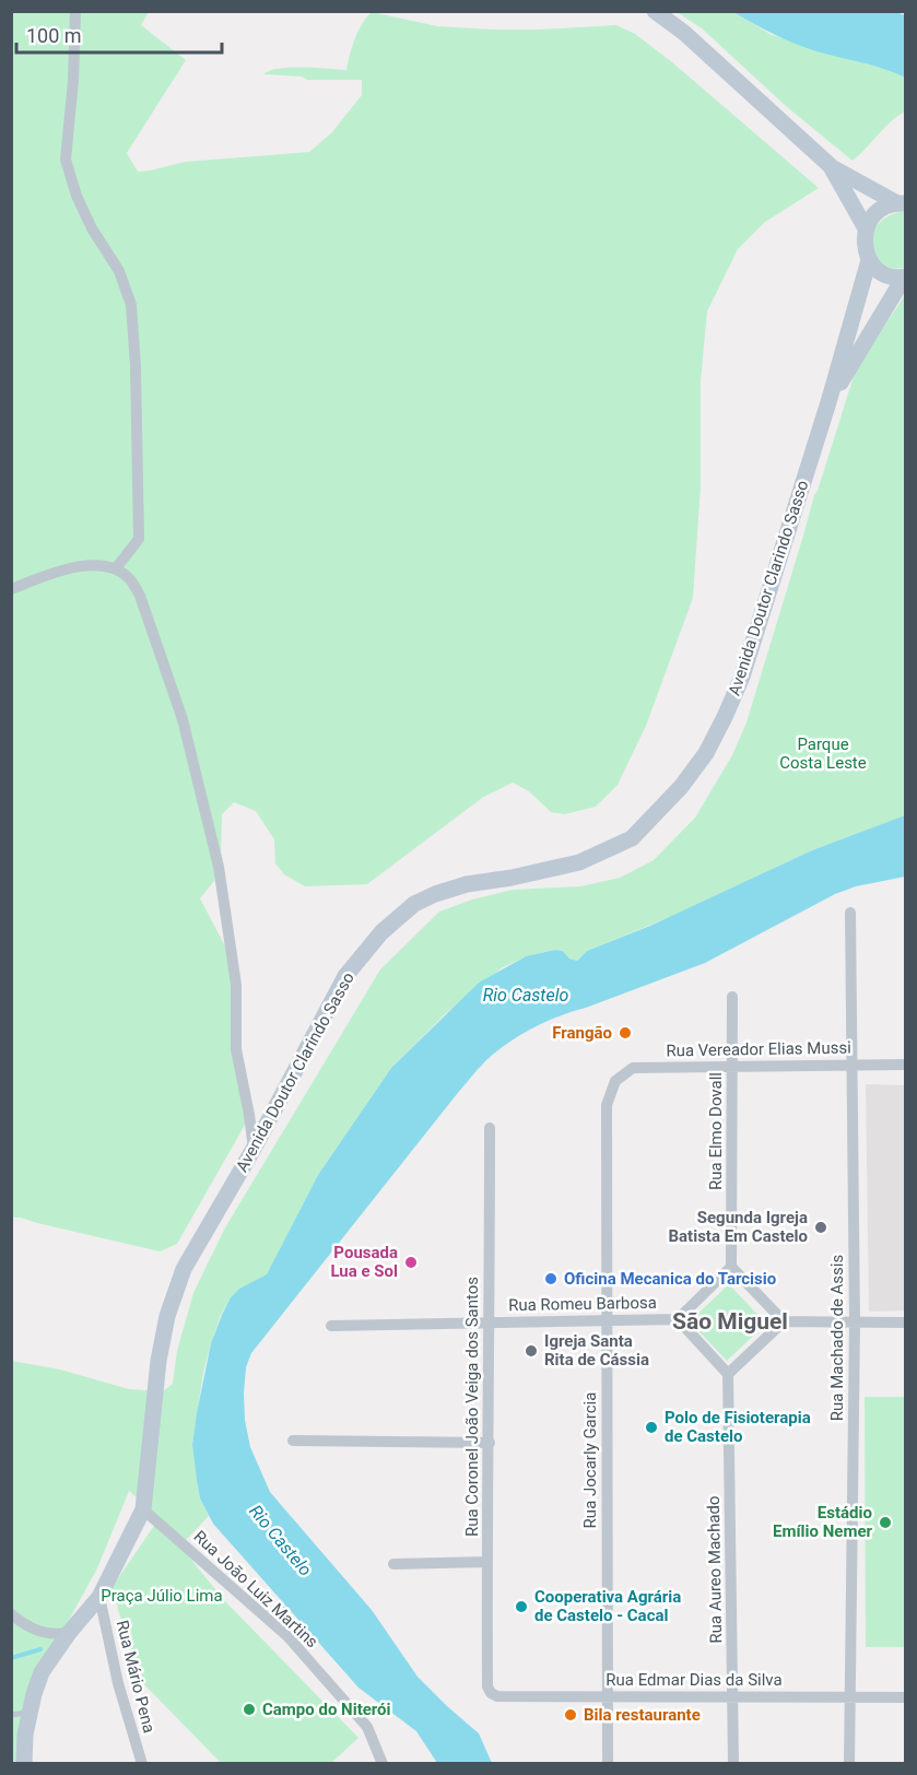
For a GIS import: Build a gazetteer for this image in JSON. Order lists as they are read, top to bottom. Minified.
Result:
{"streets":{"main road":["Avenida Doutor Clarindo Sasso"],"street":["Rua Vereador Elias Mussi","Rua Elmo Dovall","Rua Romeu Barbosa","Rua Machado de Assis","Rua Coronel João Veiga dos Santos","Rua Jocarly Garcia","Rua Aureo Machado","Rua João Luiz Martins","Rua Mário Pena","Rua Edmar Dias da Silva"]},"crossings":[["Avenida Doutor Clarindo Sasso","Rua João Luiz Martins"],["Avenida Doutor Clarindo Sasso","Rua Mário Pena"],["Rua Vereador Elias Mussi","Rua Elmo Dovall"],["Rua Vereador Elias Mussi","Rua Machado de Assis"],["Rua Vereador Elias Mussi","Rua Jocarly Garcia"],["Rua Romeu Barbosa","Rua Coronel João Veiga dos Santos"],["Rua Romeu Barbosa","Rua Jocarly Garcia"],["Rua Machado de Assis","Rua Edmar Dias da Silva"],["Rua Coronel João Veiga dos Santos","Rua Edmar Dias da Silva"],["Rua Jocarly Garcia","Rua Edmar Dias da Silva"],["Rua Aureo Machado","Rua Edmar Dias da Silva"]],"districts":["São Miguel"],"water":["Rio Castelo"],"parks":["Parque Costa Leste","Praça Júlio Lima"],"places":["Frangão","Segunda Igreja Batista Em Castelo","Pousada Lua e Sol","Oficina Mecanica do Tarcisio","Igreja Santa Rita de Cássia","Polo de Fisioterapia de Castelo","Estádio Emílio Nemer","Cooperativa Agrária de Castelo - Cacal","Campo do Niterói","Bila restaurante"],"scale_bar":"100 m"}
